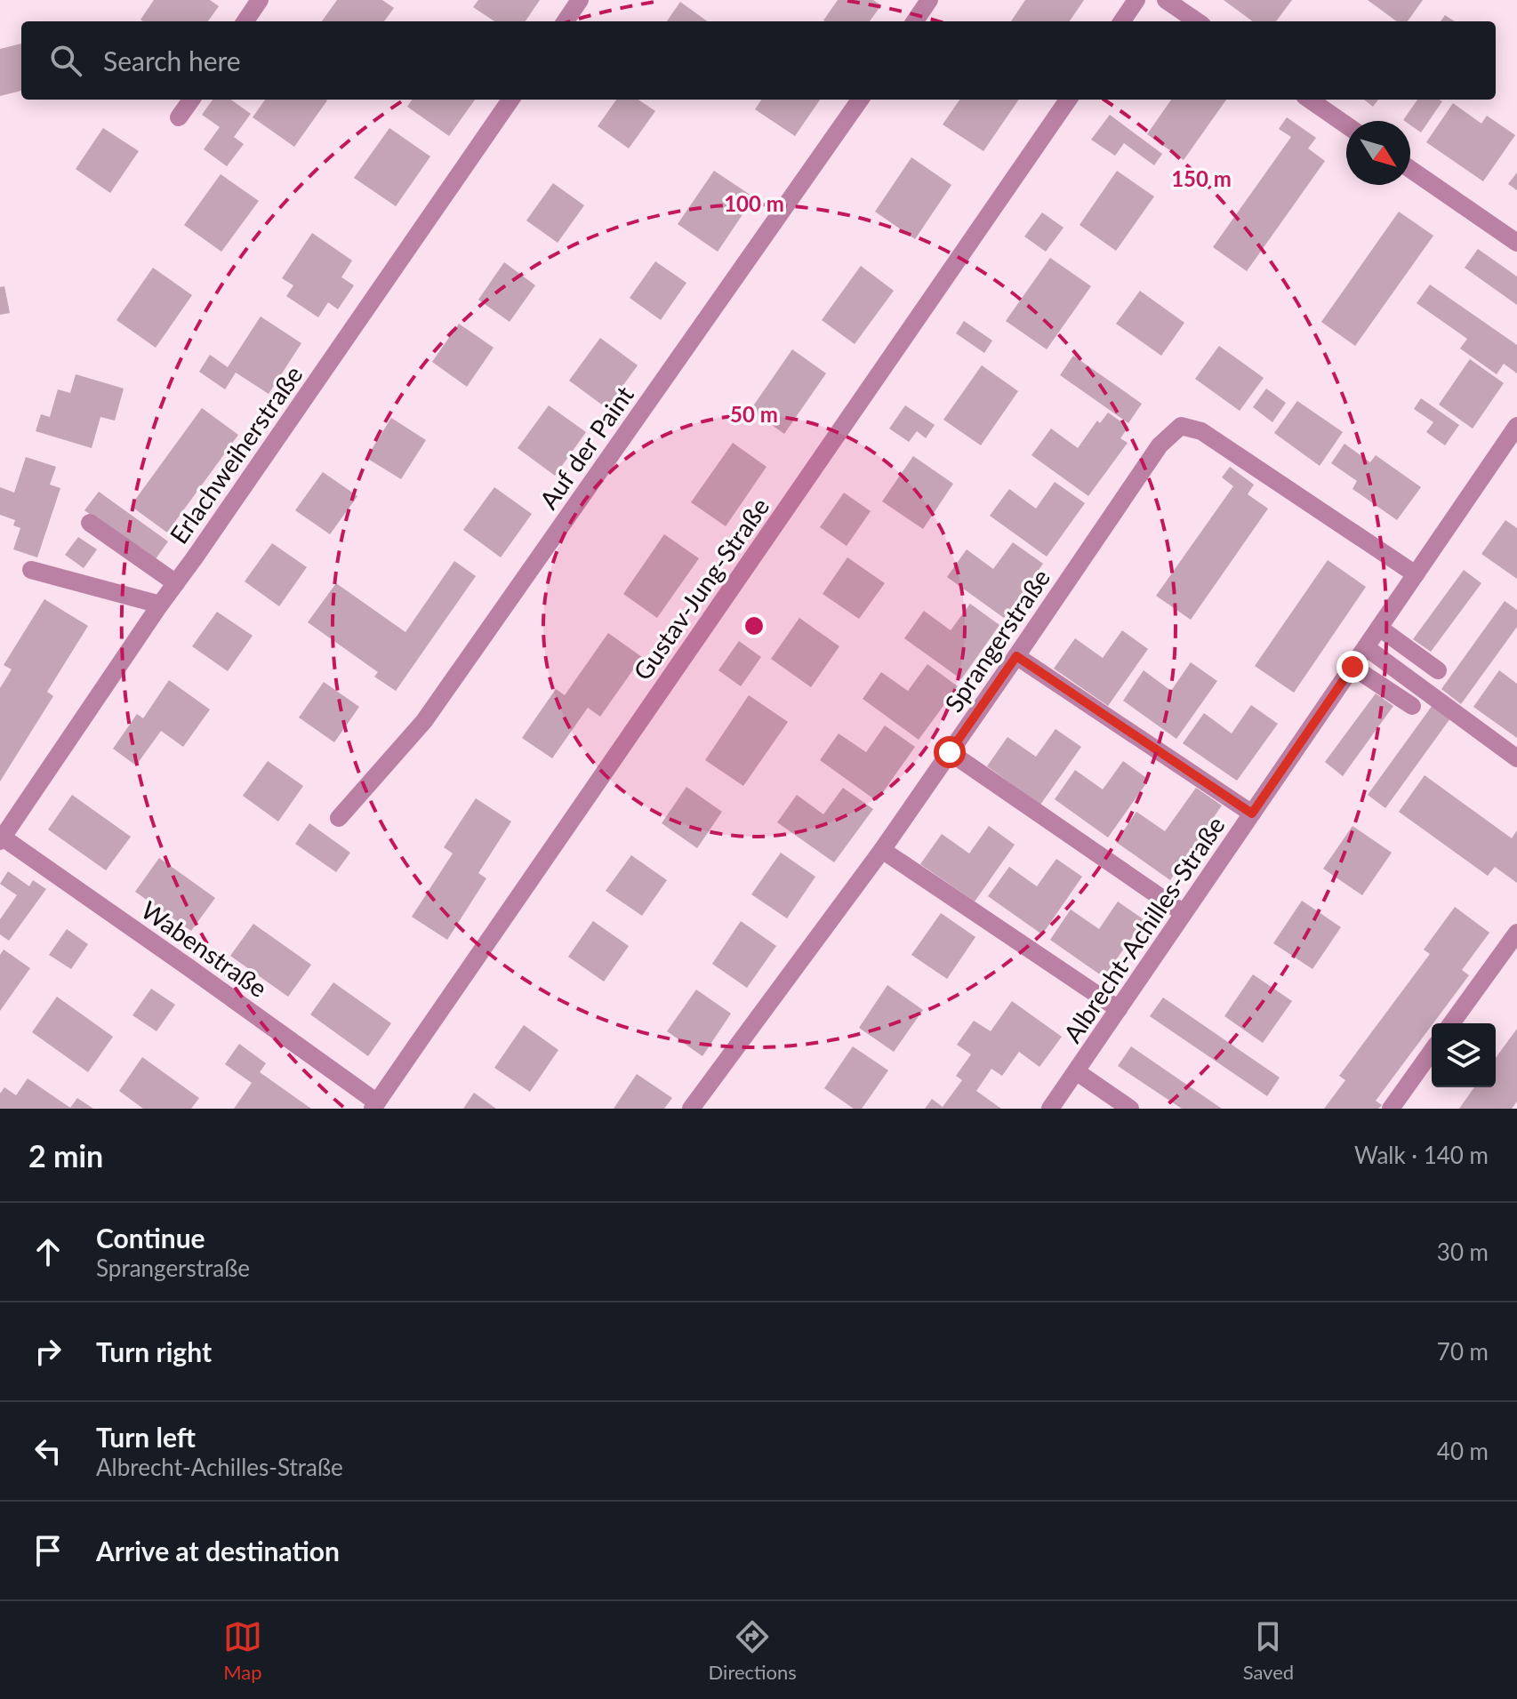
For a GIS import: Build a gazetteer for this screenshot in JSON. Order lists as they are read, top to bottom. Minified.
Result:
{"streets":{"street":["Auf der Paint","Erlachweiherstraße","Gustav-Jung-Straße","Sprangerstraße","Albrecht-Achilles-Straße","Wabenstraße"]},"crossings":[["Erlachweiherstraße","Wabenstraße"],["Gustav-Jung-Straße","Wabenstraße"],["Sprangerstraße","Albrecht-Achilles-Straße"]],"north":"bottom right","page":{"search":"Search here","heading":["2 min","Walk · 140 m"],"list":[["Continue","Sprangerstraße","30 m"],["Turn right","70 m"],["Turn left","Albrecht-Achilles-Straße","40 m"],"Arrive at destination"],"nav":["Map","Directions","Saved"]},"rings":["150 m","100 m","50 m"]}
